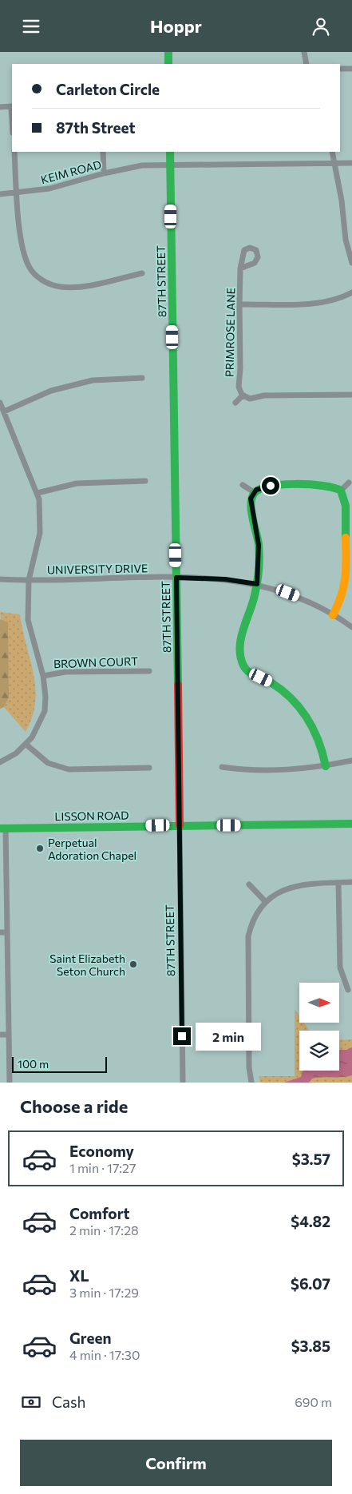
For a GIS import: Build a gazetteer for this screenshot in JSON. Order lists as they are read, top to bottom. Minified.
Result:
{"streets":{"street":["KEIM ROAD","87TH STREET","PRIMROSE LANE","UNIVERSITY DRIVE","BROWN COURT","LISSON ROAD"]},"crossings":[["KEIM ROAD","87TH STREET"],["87TH STREET","UNIVERSITY DRIVE"],["87TH STREET","LISSON ROAD"]],"places":["Perpetual Adoration Chapel","Saint Elizabeth Seton Church"],"scale_bar":"100 m","north":"right","page":{"header":"Hoppr","banner":["Carleton Circle","87th Street"],"bubble":"2 min","scale":"100 m","heading":"Choose a ride","list":[{"name":"Economy","note":"1 min · 17:27","value":"$3.57"},{"name":"Comfort","note":"2 min · 17:28","value":"$4.82"},{"name":"XL","note":"3 min · 17:29","value":"$6.07"},{"name":"Green","note":"4 min · 17:30","value":"$3.85"}],"pay":["Cash","690 m"],"buttons":"Confirm"}}
